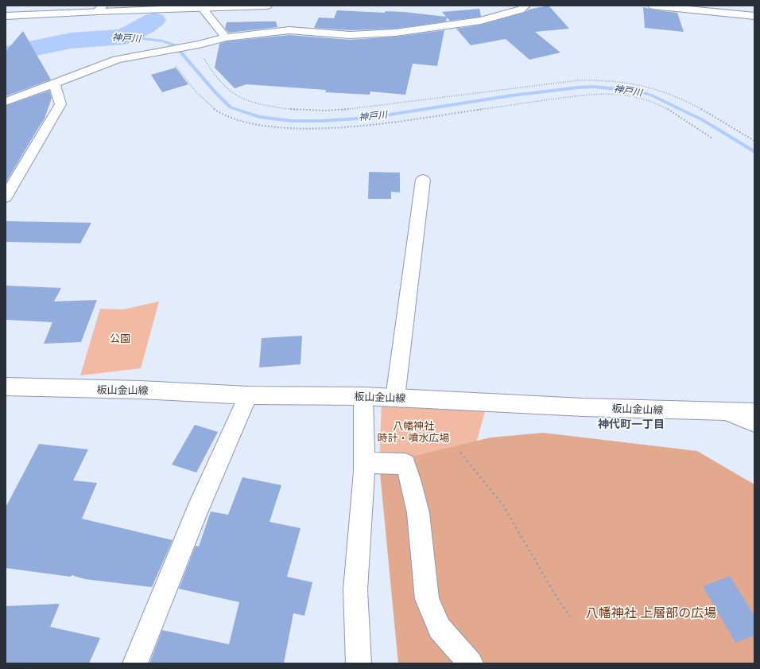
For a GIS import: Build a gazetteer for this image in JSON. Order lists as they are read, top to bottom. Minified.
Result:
{"streets":{"street":["板山金山線"]},"districts":["神代町一丁目"],"water":["神戸川"],"parks":["公園","八幡神社 時計・噴水広場","八幡神社 上層部の広場"]}
